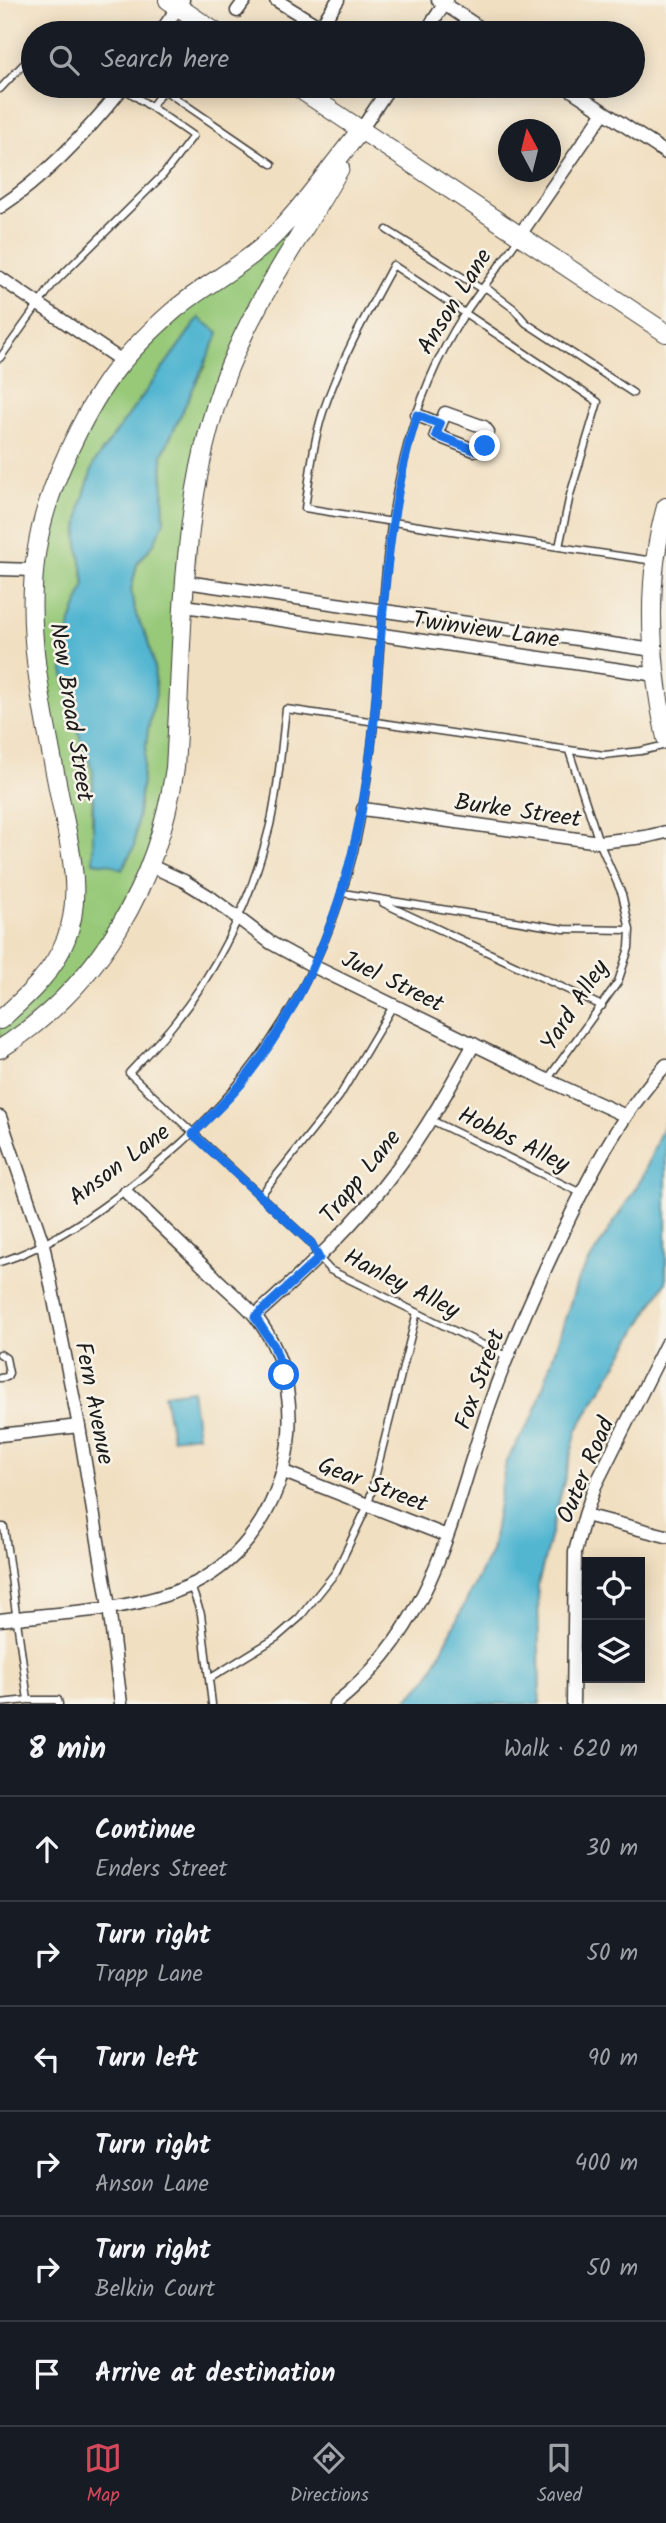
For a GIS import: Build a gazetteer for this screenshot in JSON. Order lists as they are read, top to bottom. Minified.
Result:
{"streets":{"street":["Anson Lane","Twinview Lane","New Broad Street","Burke Street","Juel Street","Trapp Lane","Fox Street","Fern Avenue","Outer Road","Gear Street"],"lane":["Yard Alley","Hobbs Alley","Hanley Alley"]},"crossings":[["Anson Lane","Twinview Lane"],["Anson Lane","Burke Street"],["Anson Lane","Juel Street"],["Anson Lane","Hanley Alley"],["Anson Lane","Fern Avenue"],["Twinview Lane","New Broad Street"],["New Broad Street","Juel Street"],["Burke Street","Yard Alley"],["Juel Street","Yard Alley"],["Juel Street","Trapp Lane"],["Juel Street","Hanley Alley"],["Juel Street","Fox Street"],["Hobbs Alley","Trapp Lane"],["Hobbs Alley","Fox Street"],["Trapp Lane","Hanley Alley"],["Hanley Alley","Fox Street"],["Fox Street","Gear Street"]],"north":"top","page":{"search":"Search here","heading":["8 min","Walk · 620 m"],"list":[["Continue","Enders Street","30 m"],["Turn right","Trapp Lane","50 m"],["Turn left","90 m"],["Turn right","Anson Lane","400 m"],["Turn right","Belkin Court","50 m"],"Arrive at destination"],"nav":["Map","Directions","Saved"]}}
